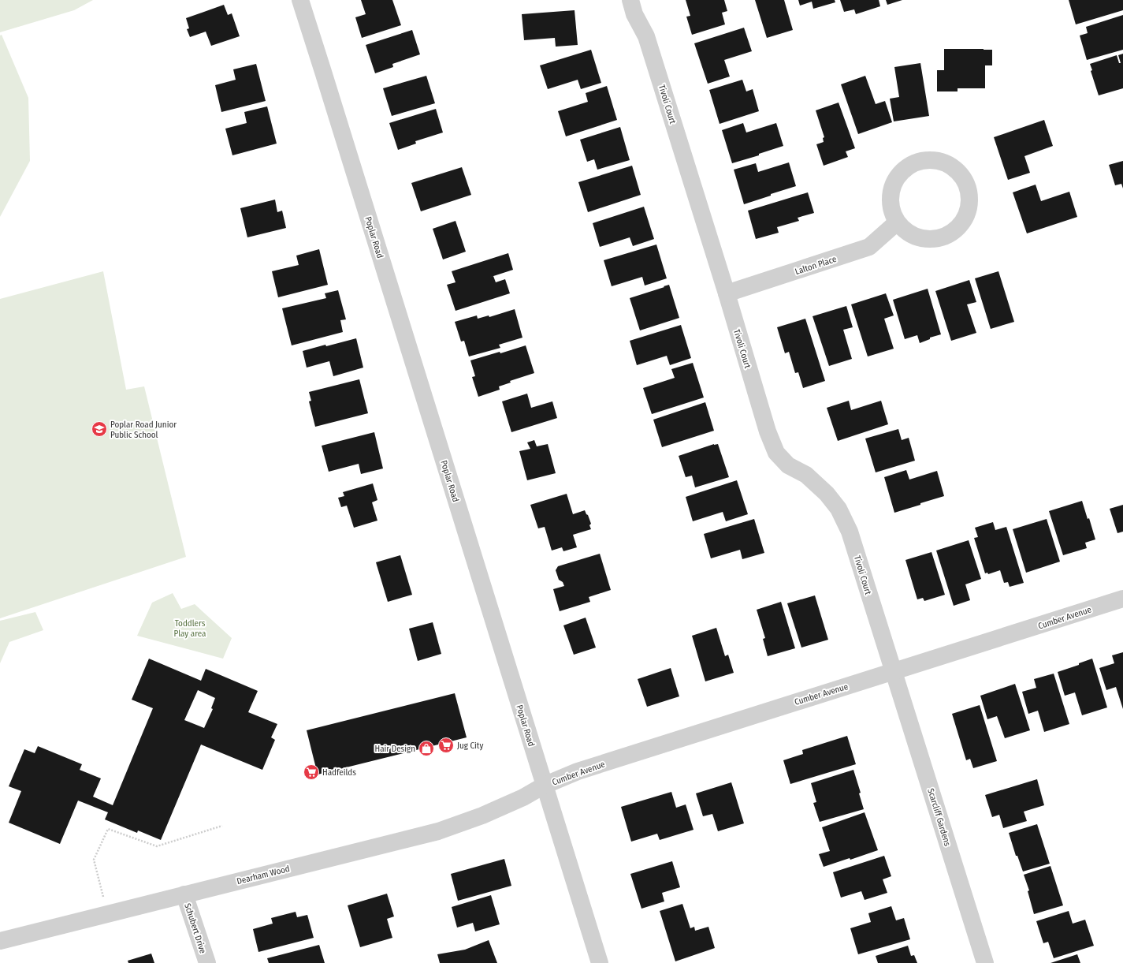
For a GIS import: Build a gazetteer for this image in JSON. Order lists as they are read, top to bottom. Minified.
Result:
{"streets":{"street":["Tivoli Court","Poplar Road","Lalton Place","Cumber Avenue","Scarcliff Gardens","Dearham Wood","Schubert Drive"]},"crossings":[["Tivoli Court","Lalton Place"],["Tivoli Court","Cumber Avenue"],["Tivoli Court","Scarcliff Gardens"],["Poplar Road","Cumber Avenue"],["Cumber Avenue","Scarcliff Gardens"],["Cumber Avenue","Dearham Wood"],["Dearham Wood","Schubert Drive"]],"parks":["Toddlers Play area"],"places":{"school or university":["Poplar Road Junior Public School"],"supermarket":["Jug City","Hadfeilds"],"shop":["Hair Design"]}}
